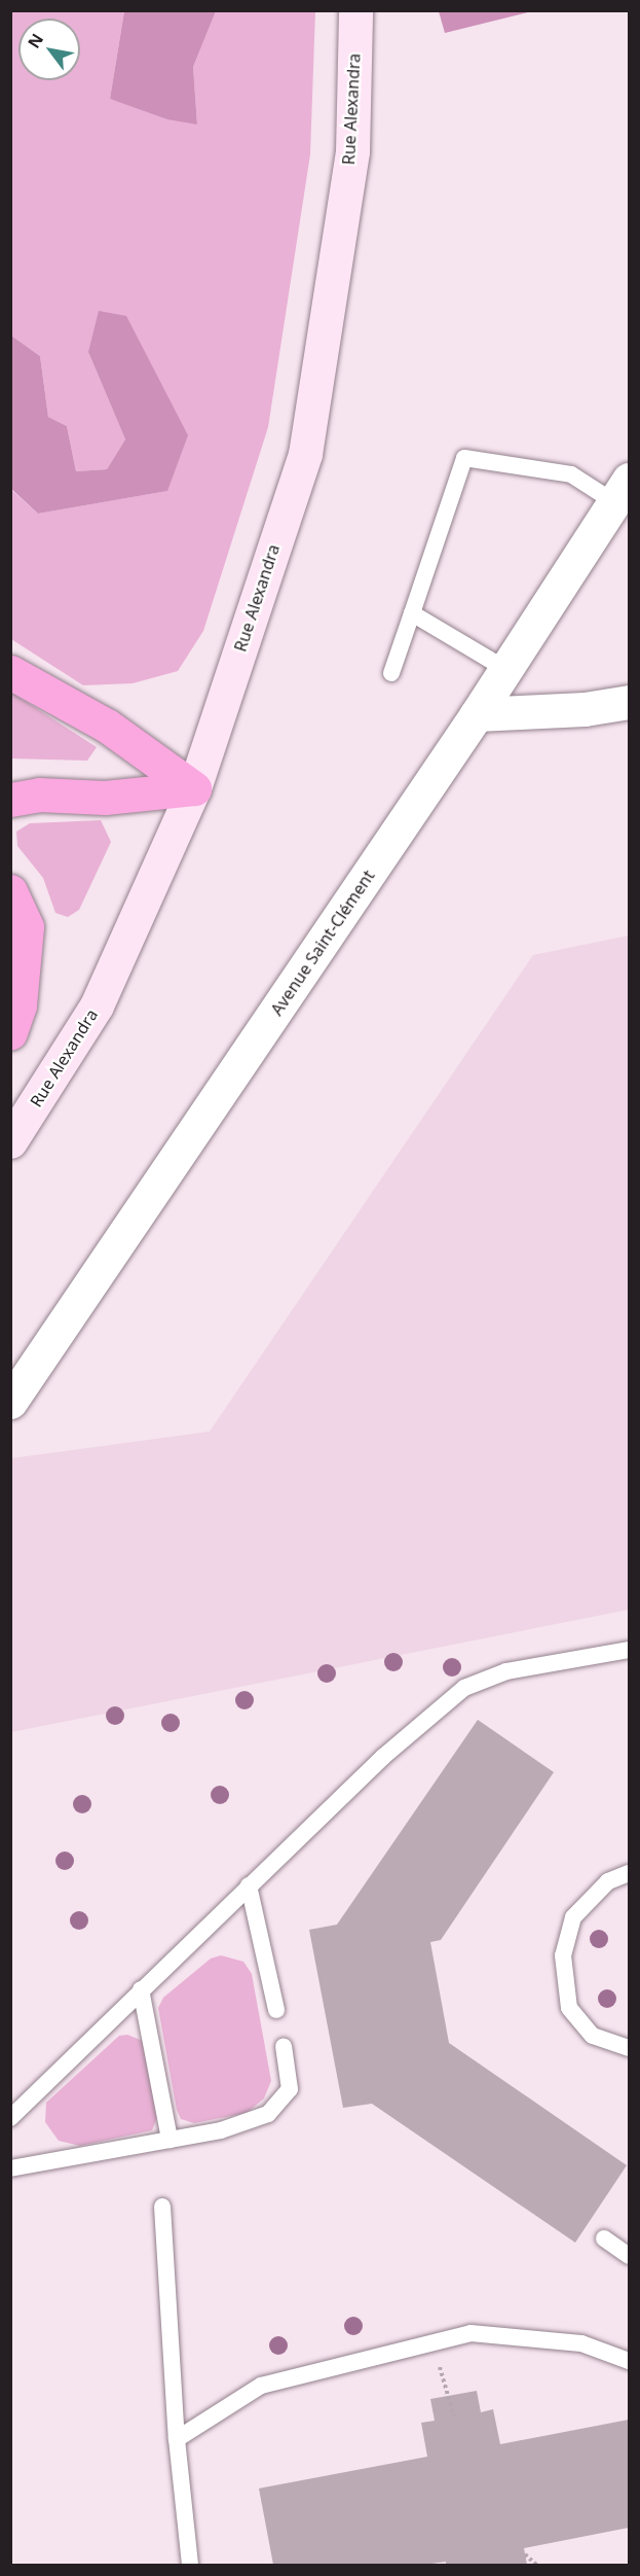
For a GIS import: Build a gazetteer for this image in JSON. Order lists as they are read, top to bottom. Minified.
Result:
{"streets":{"main road":["Rue Alexandra"],"street":["Avenue Saint-Clément"]},"north":"top left"}
